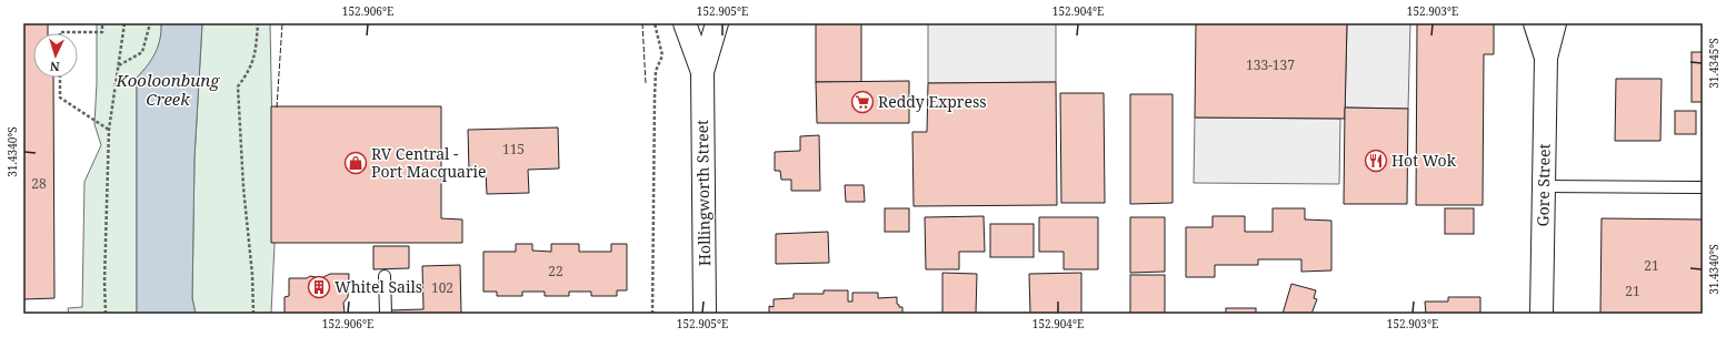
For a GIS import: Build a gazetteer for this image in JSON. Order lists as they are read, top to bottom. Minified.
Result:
{"streets":{"street":["Gore Street","Hollingworth Street"]},"water":["Kooloonbung Creek"],"places":{"supermarket":["Reddy Express"],"restaurant":["Hot Wok"],"shop":["RV Central - Port Macquarie"],"building":["Whitel Sails"]},"house_numbers":["133-137","115","28","21","22","102","21"],"north":"bottom","coordinates":["152.906°E","152.905°E","152.904°E","152.903°E","31.4345°S","31.4340°S"]}
